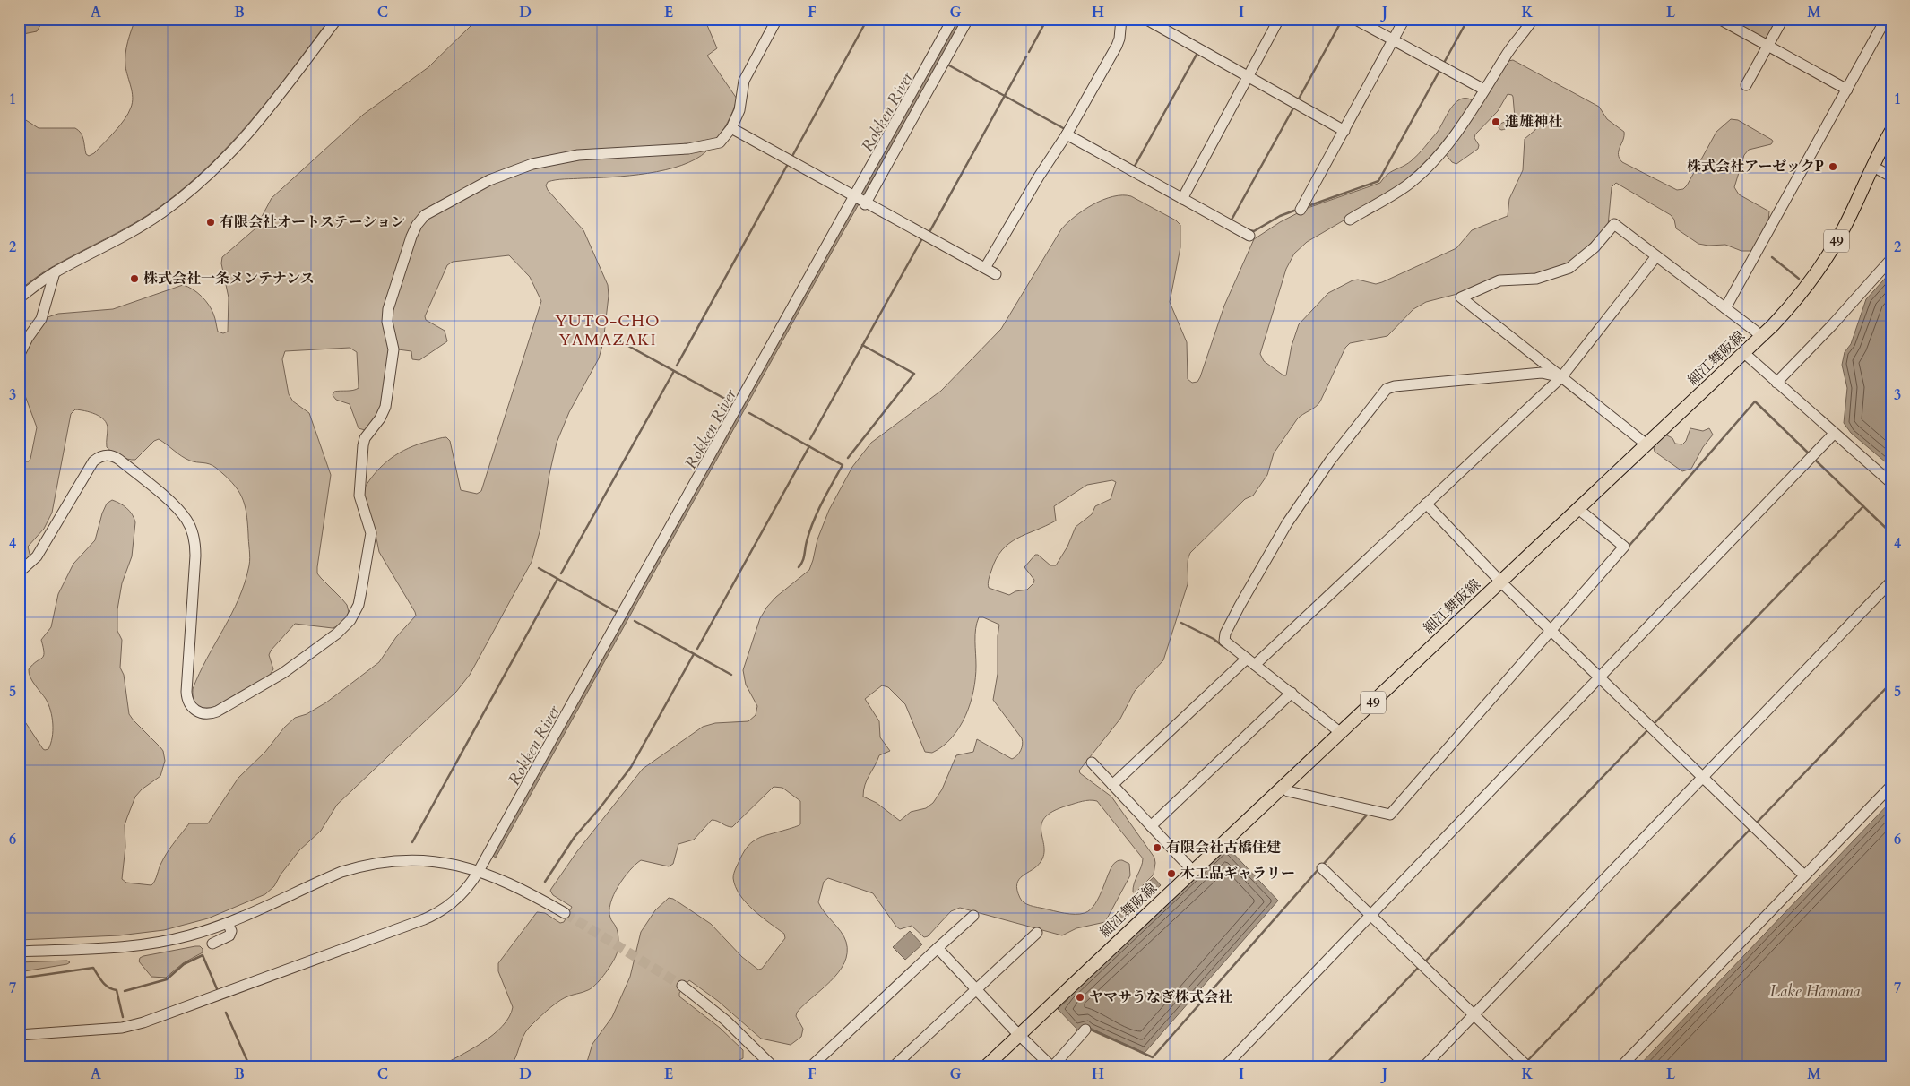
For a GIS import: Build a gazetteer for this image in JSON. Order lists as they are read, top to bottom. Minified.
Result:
{"streets":{"main road":["49","細江舞阪線"]},"districts":["YUTO-CHO YAMAZAKI"],"water":["Rokken River","Lake Hamana"],"places":["進雄神社","株式会社アーゼックP","有限会社オートステーション","株式会社一条メンテナンス","有限会社古橋住建","木工品ギャラリー","ヤマサうなぎ株式会社"],"grid":{"columns":["A","B","C","D","E","F","G","H","I","J","K","L","M"],"rows":["1","2","3","4","5","6","7"]}}
